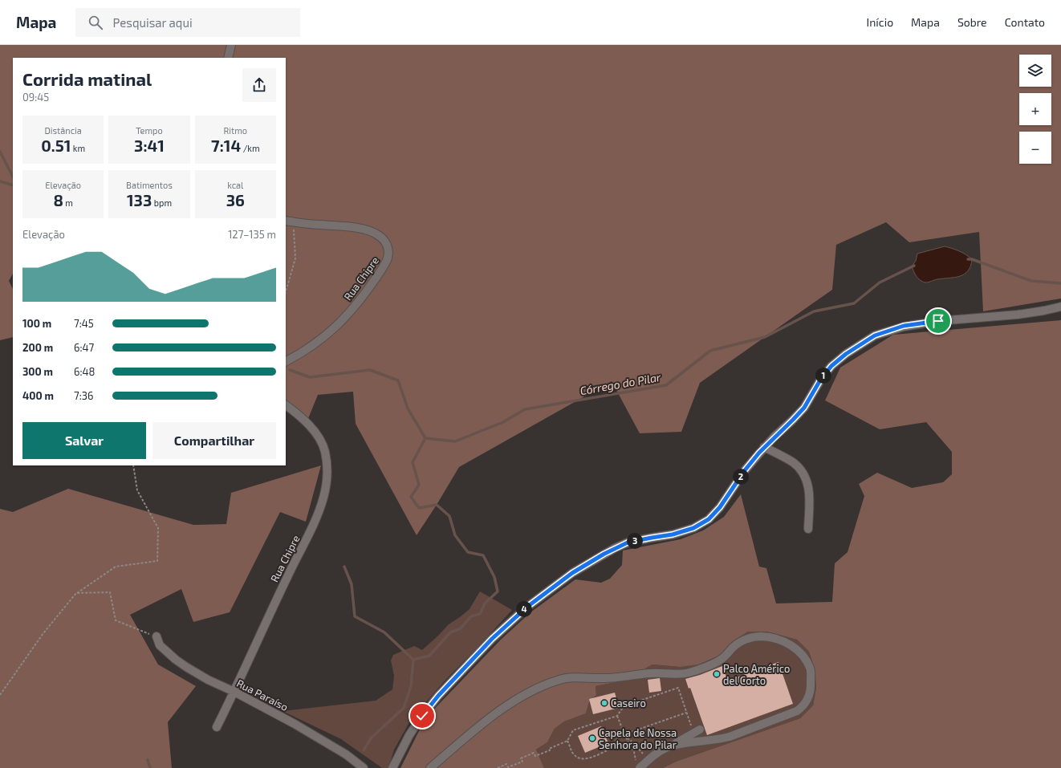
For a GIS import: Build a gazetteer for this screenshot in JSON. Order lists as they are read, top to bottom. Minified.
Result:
{"streets":{"street":["Rua Chipre","Rua Paraíso"]},"crossings":[["Rua Chipre","Rua Paraíso"]],"water":["Córrego do Pilar"],"places":["Palco Américo del Corto","Caseiro","Capela de Nossa Senhora do Pilar"],"page":{"header":"Mapa","search":"Pesquisar aqui","nav":["Início","Mapa","Sobre","Contato"],"map_buttons":["+","−"],"heading":["Corrida matinal","09:45"],"stats":[["Distância","0.51 km"],["Tempo","3:41"],["Ritmo","7:14 /km"],["Elevação","8 m"],["Batimentos","133 bpm"],["kcal","36"]],"chart":["Elevação","127–135 m"],"list":[{"name":"100 m","note":"7:45"},{"name":"200 m","note":"6:47"},{"name":"300 m","note":"6:48"},{"name":"400 m","note":"7:36"}],"pins":["1","2","3","4"],"buttons":["Salvar","Compartilhar"]}}
